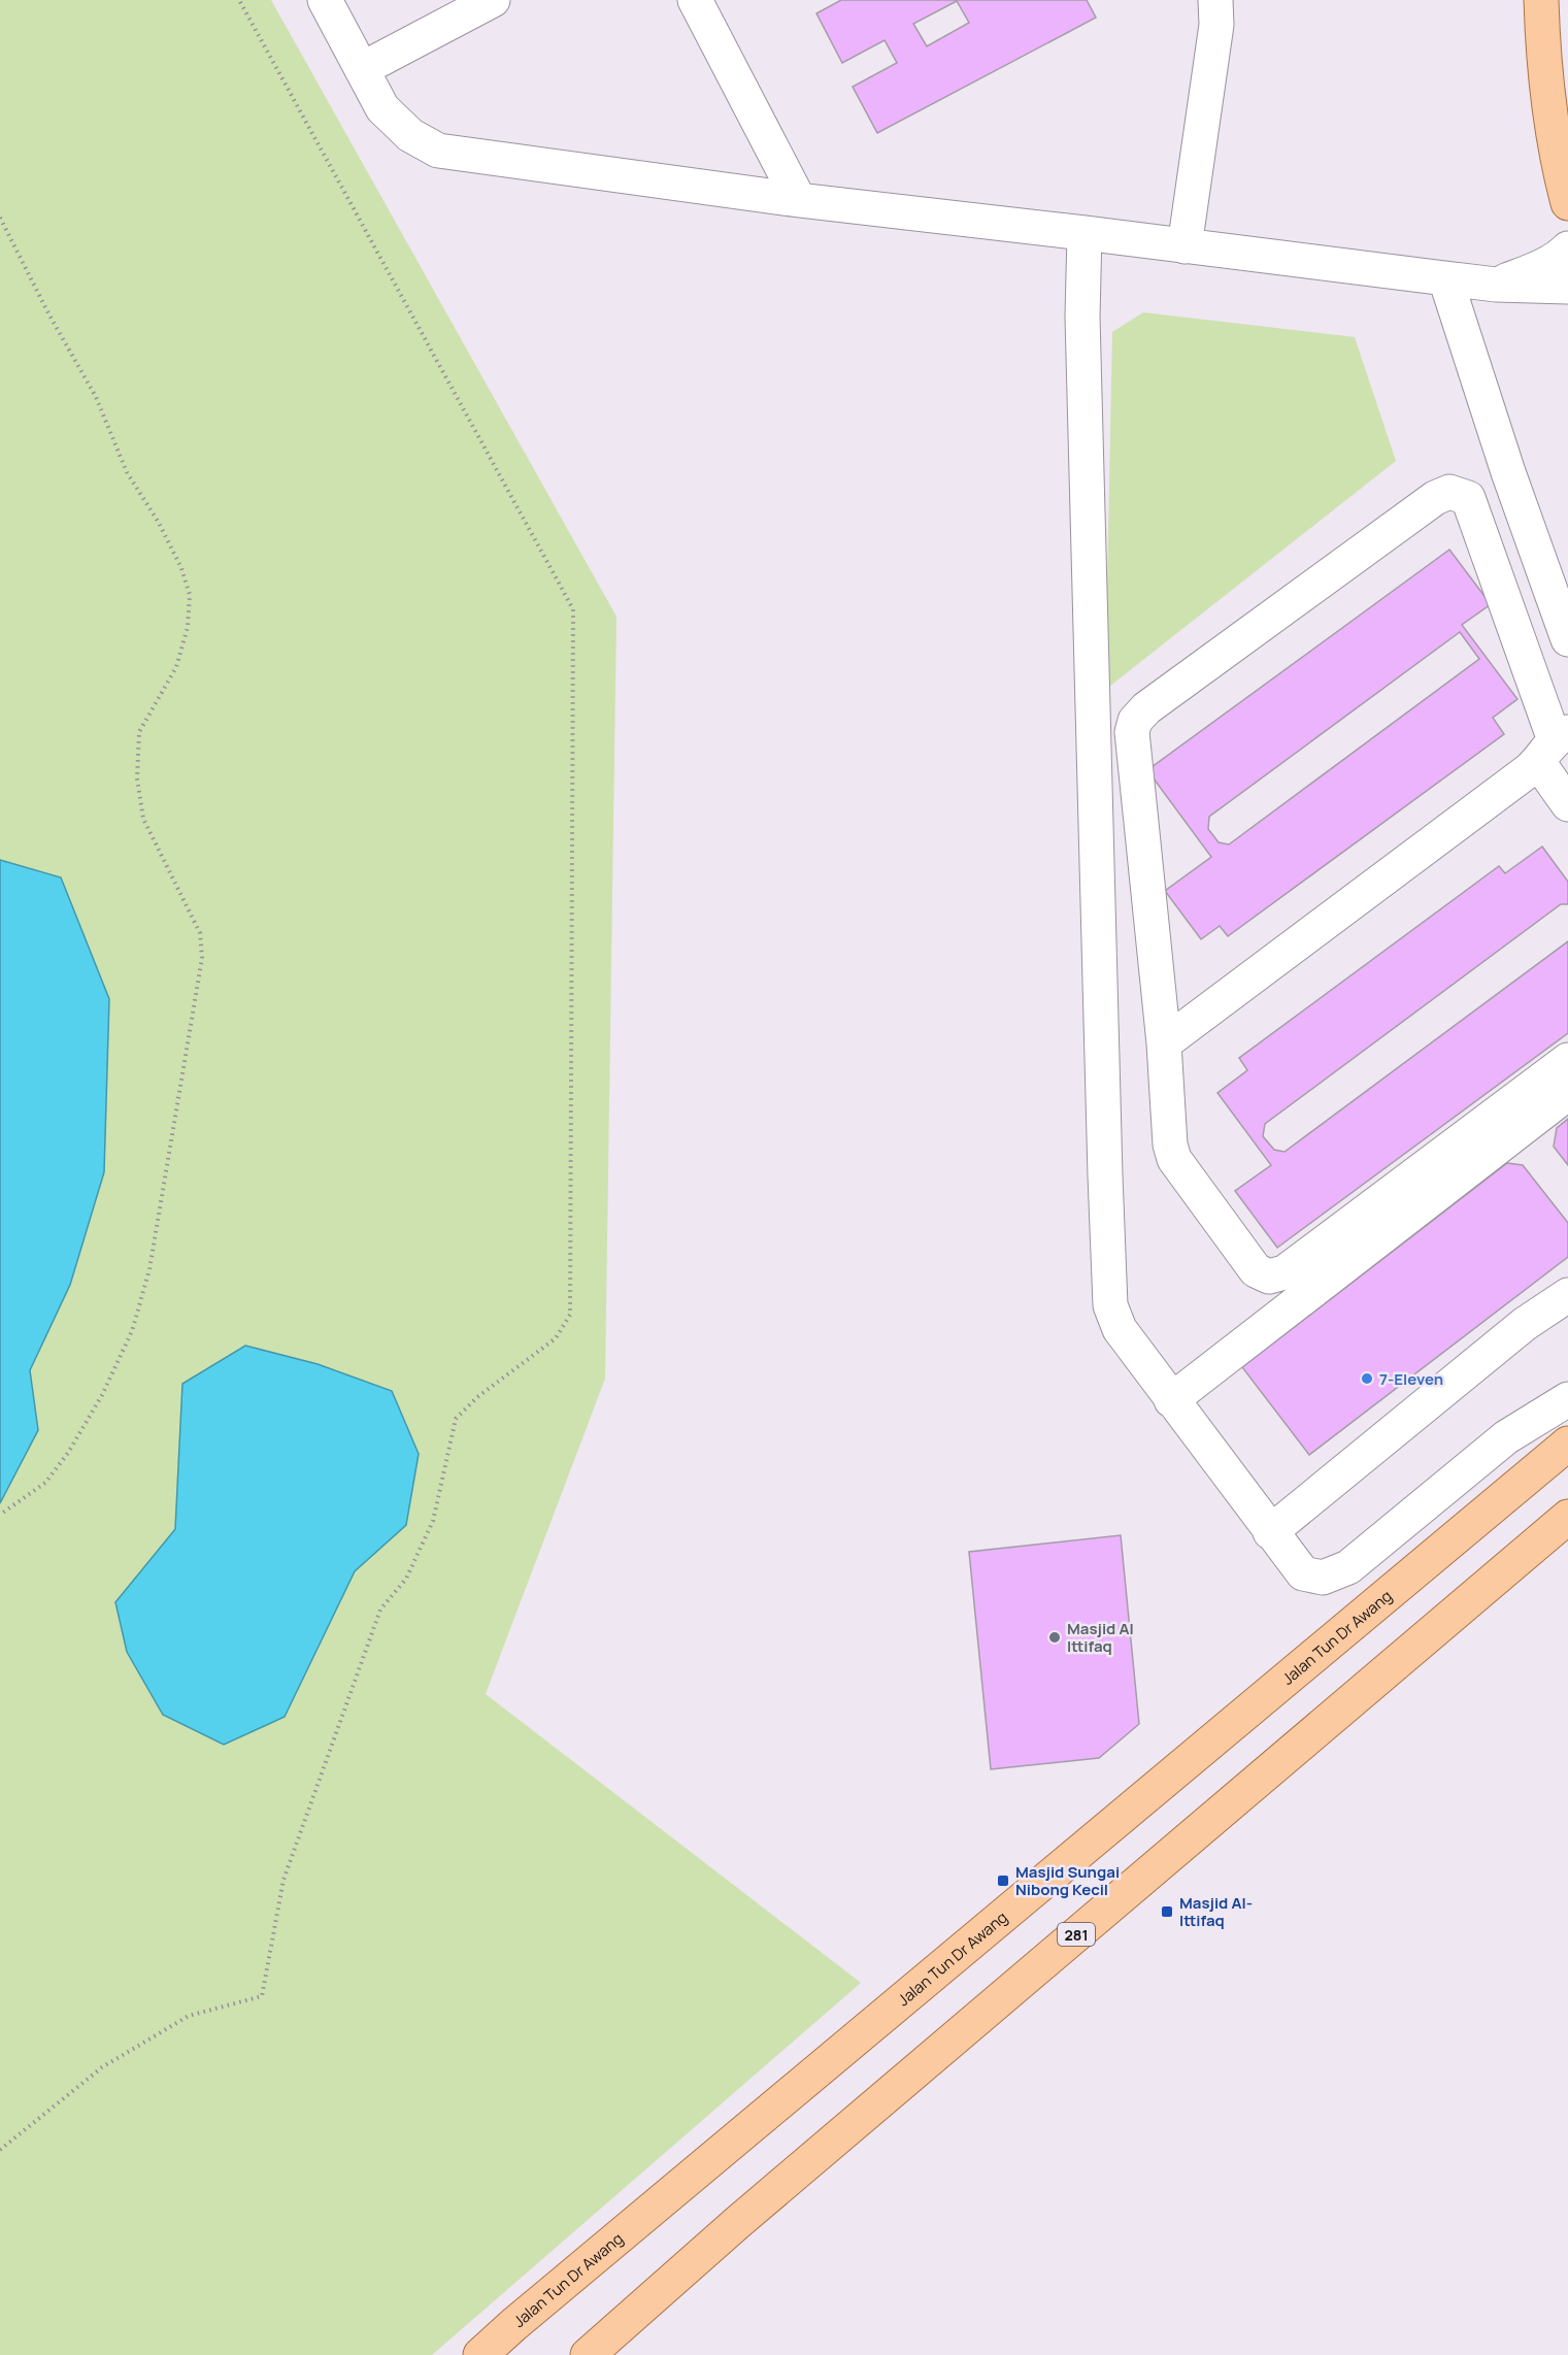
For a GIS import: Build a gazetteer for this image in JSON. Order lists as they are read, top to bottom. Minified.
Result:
{"streets":{"main road":["Jalan Tun Dr Awang","281"]},"places":{"other":["7-Eleven","Masjid Al Ittifaq"],"transit":["Masjid Sungai Nibong Kecil","Masjid Al- Ittifaq"]}}
